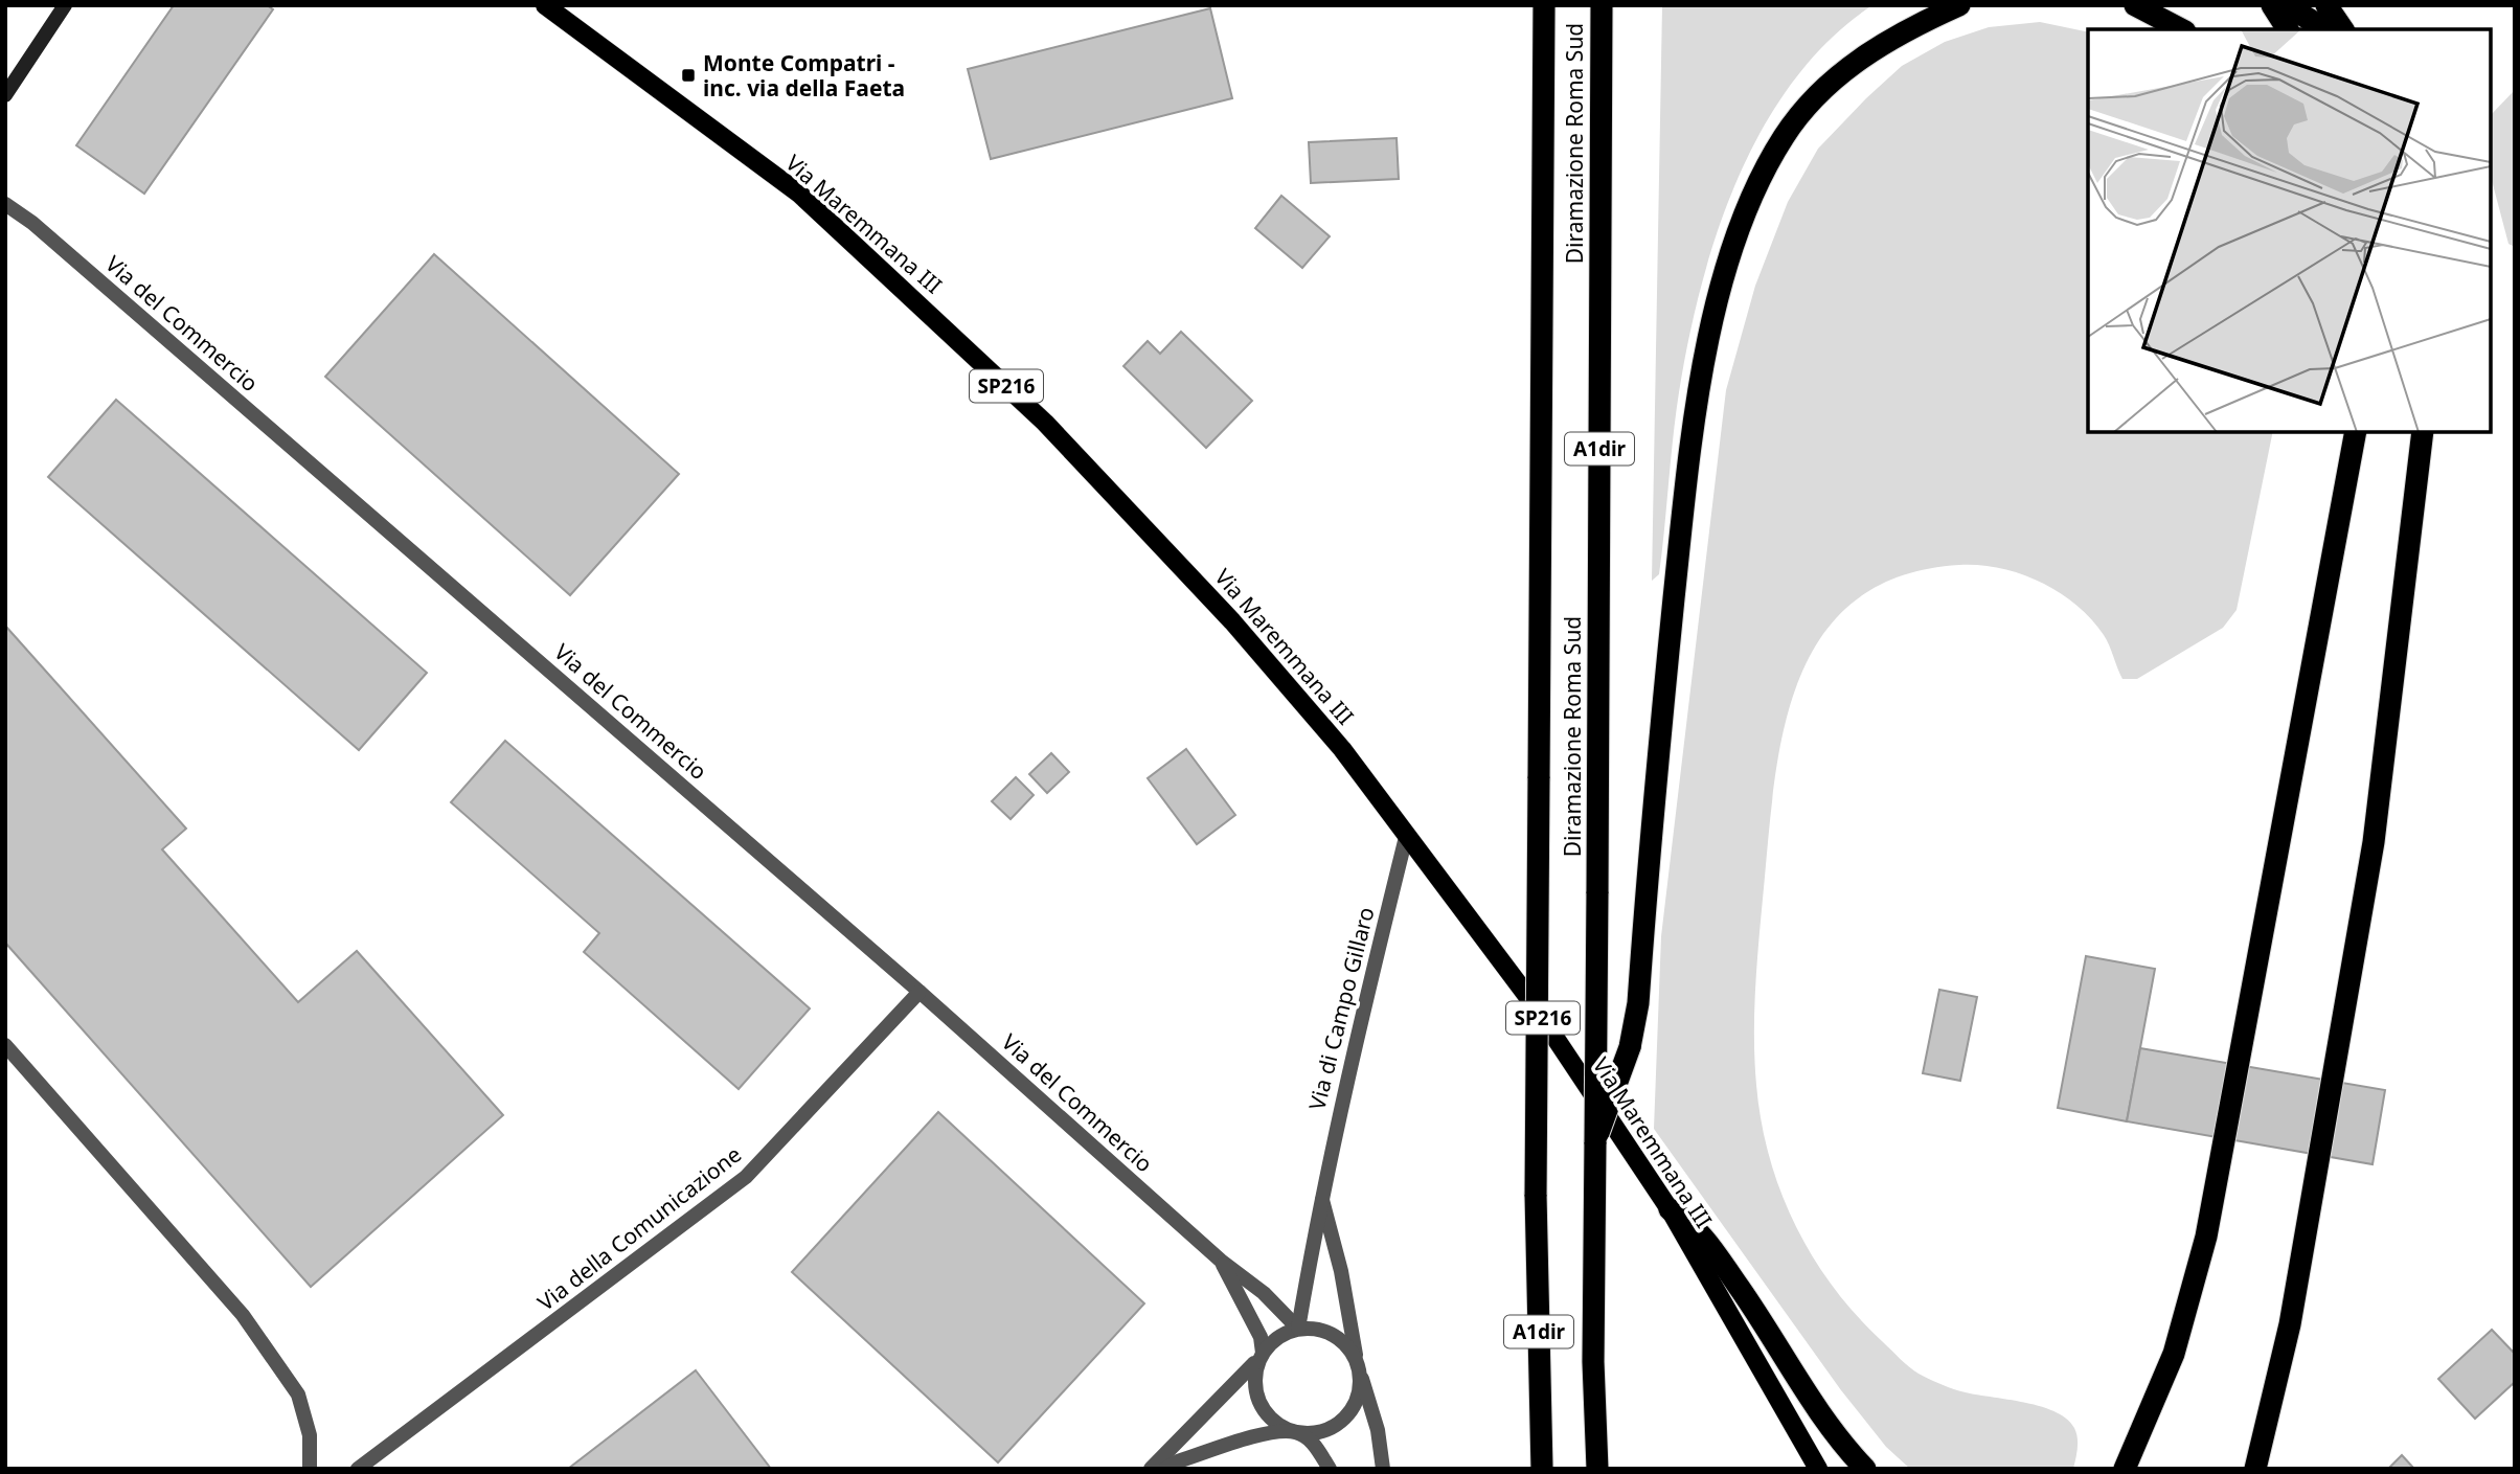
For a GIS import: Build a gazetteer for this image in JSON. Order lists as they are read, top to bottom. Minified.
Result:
{"streets":{"highway":["Diramazione Roma Sud","A1dir"],"main road":["Via Maremmana III","SP216"],"street":["Via del Commercio","Via di Campo Gillaro","Via della Comunicazione"]},"crossings":[["Via Maremmana III","Via di Campo Gillaro"],["Via del Commercio","Via di Campo Gillaro"],["Via del Commercio","Via della Comunicazione"]],"places":{"transit":["Monte Compatri - inc. via della Faeta"]}}
